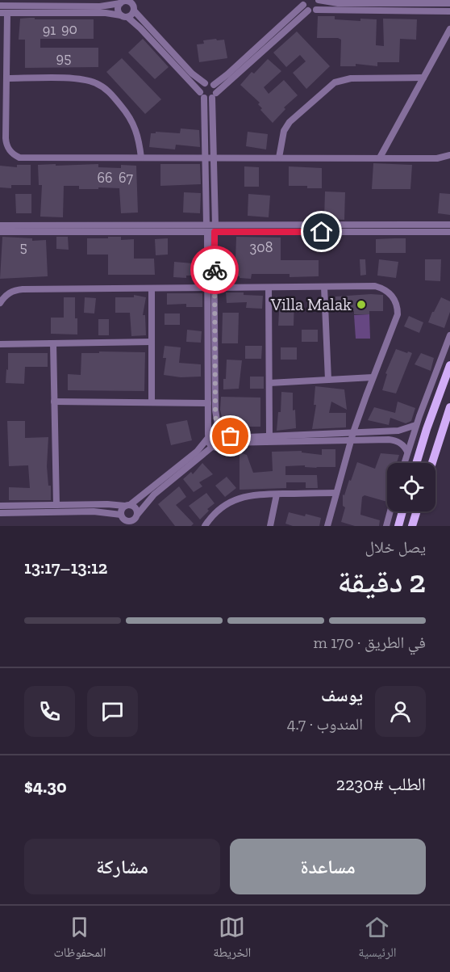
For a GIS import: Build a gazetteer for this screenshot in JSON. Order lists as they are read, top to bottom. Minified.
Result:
{"places":["Villa Malak"],"house_numbers":["90","91","95","66","67","5","308"],"page":{"heading":["2 دقيقة","يصل خلال","13:12–13:17"],"panel":["يوسف","المندوب · 4.7","الطلب #2230","$4.30"],"bar":"في الطريق · 170 m","buttons":["مساعدة","مشاركة"],"tabs":["الرئيسية","الخريطة","المحفوظات"]}}
